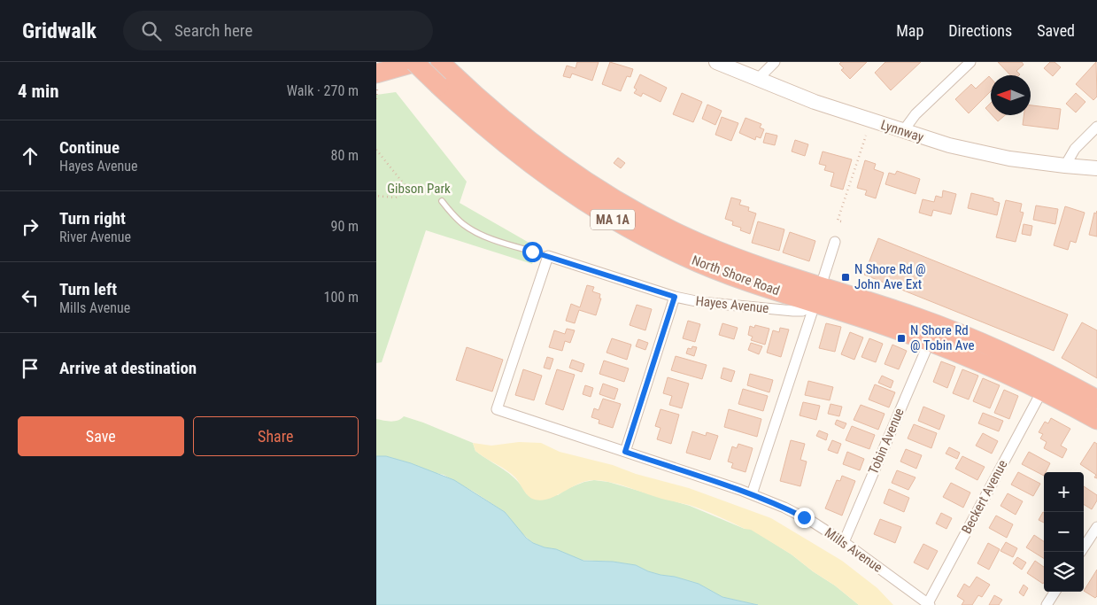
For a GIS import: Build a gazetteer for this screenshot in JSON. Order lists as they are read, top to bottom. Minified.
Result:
{"streets":{"highway":["MA 1A","North Shore Road"],"main road":["Lynnway"],"street":["Hayes Avenue","Tobin Avenue","Beckert Avenue","Mills Avenue"]},"crossings":[["North Shore Road","Hayes Avenue"],["North Shore Road","Tobin Avenue"],["North Shore Road","Beckert Avenue"],["Hayes Avenue","Mills Avenue"],["Tobin Avenue","Mills Avenue"],["Beckert Avenue","Mills Avenue"]],"parks":["Gibson Park"],"places":{"transit":["N Shore Rd @ John Ave Ext","N Shore Rd @ Tobin Ave"]},"north":"left","page":{"header":"Gridwalk","search":"Search here","nav":["Map","Directions","Saved"],"heading":["4 min","Walk · 270 m"],"list":[["Continue","Hayes Avenue","80 m"],["Turn right","River Avenue","90 m"],["Turn left","Mills Avenue","100 m"],"Arrive at destination"],"buttons":["Save","Share"],"map_buttons":["+","−"]}}
